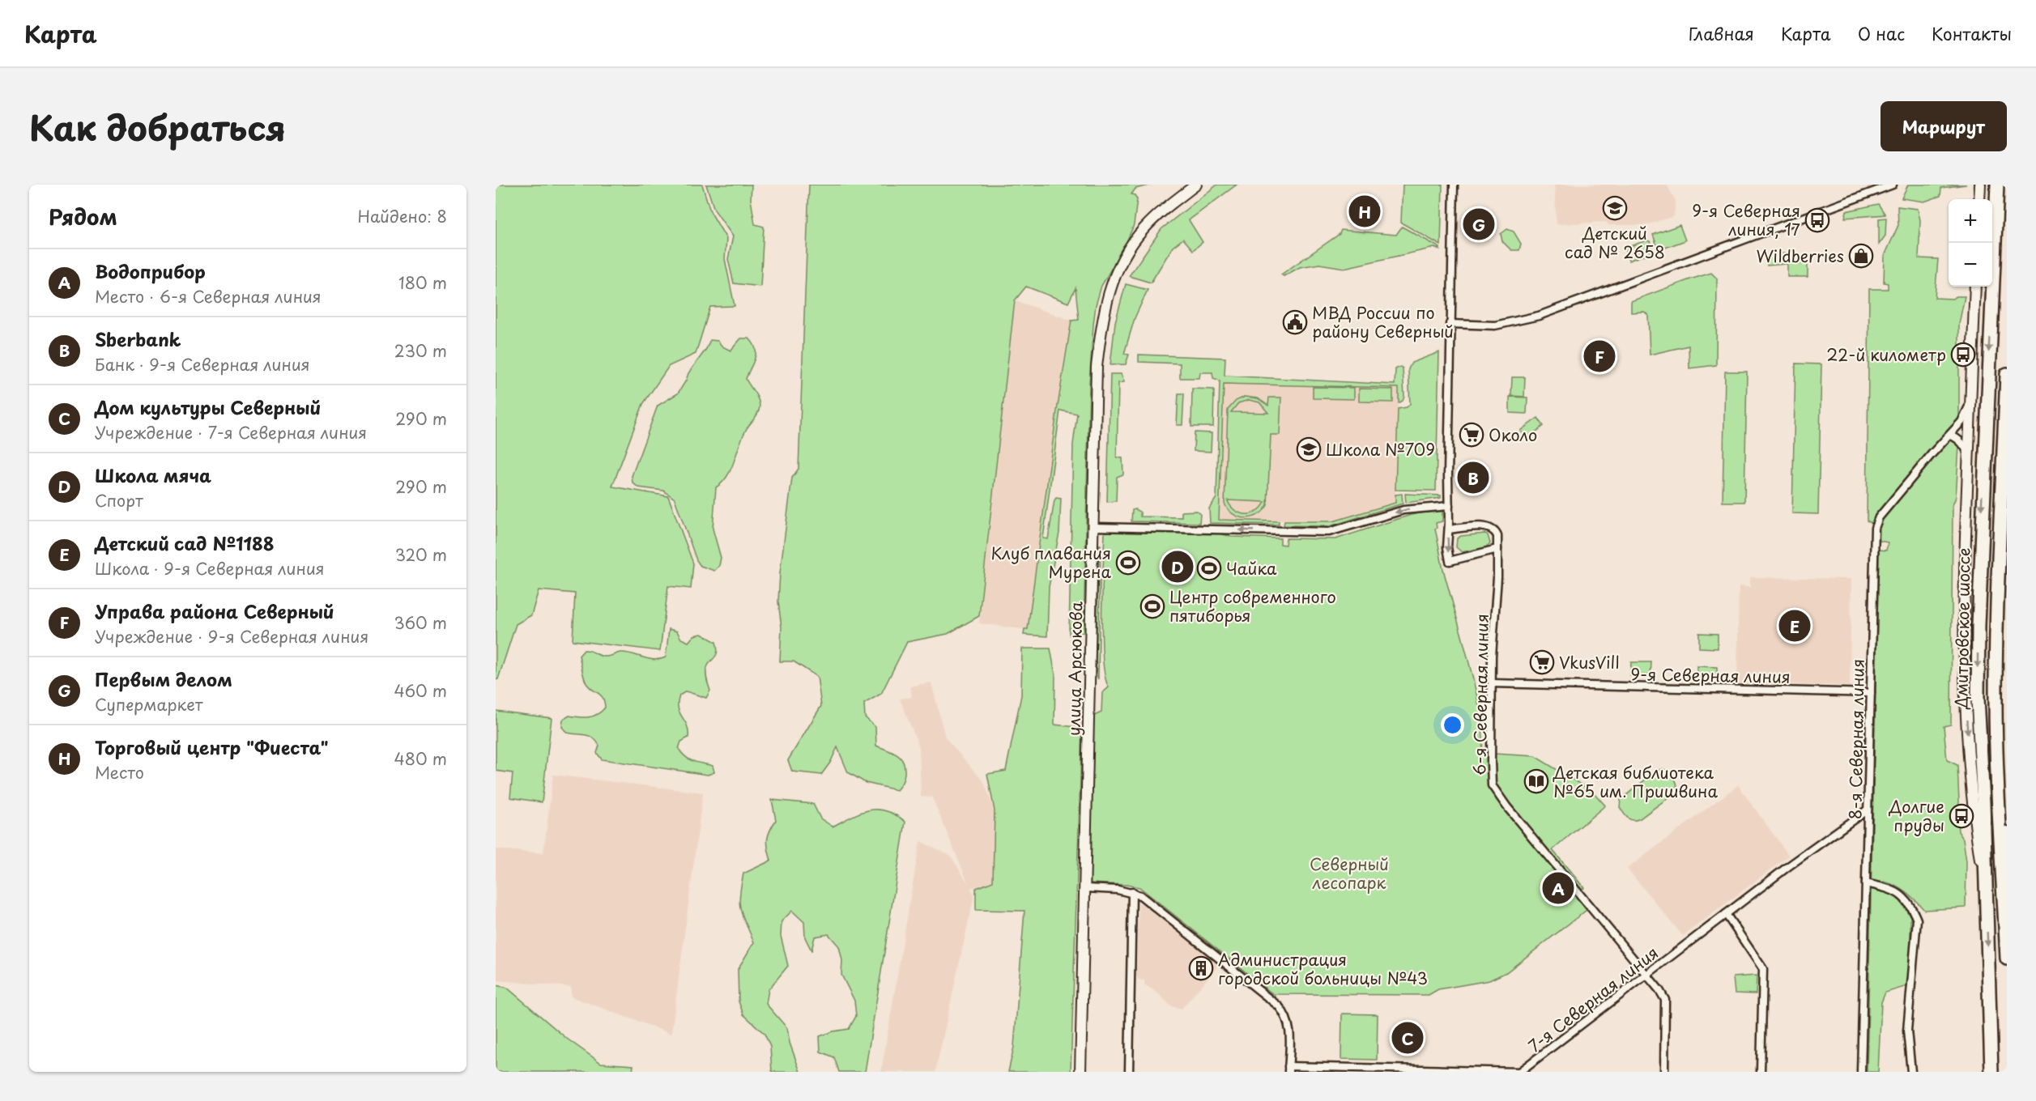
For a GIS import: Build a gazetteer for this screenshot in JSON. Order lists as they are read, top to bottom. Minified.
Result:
{"streets":{"highway":["Дмитровское шоссе"],"street":["улица Арсюкова","9-я Северная линия","6-я Северная линия","8-я Северная линия","7-я Северная линия"]},"crossings":[["9-я Северная линия","6-я Северная линия"],["9-я Северная линия","8-я Северная линия"],["6-я Северная линия","7-я Северная линия"],["8-я Северная линия","7-я Северная линия"]],"parks":["Северный лесопарк"],"places":{"school or university":["Детский сад № 2658","Школа №709"],"bus stop":["9-я Северная линия, 17","22-й километр","Долгие пруды"],"shop":["Wildberries"],"public building":["МВД России по району Северный"],"supermarket":["Около","VkusVill"],"sports":["Клуб плавания Мурена","Чайка","Центр современного пятиборья"],"library":["Детская библиотека №65 им. Пришвина"],"building":["Администрация городской больницы №43"]},"page":{"header":"Карта","nav":["Главная","Карта","О нас","Контакты"],"title":"Как добраться","buttons":"Маршрут","heading":["Рядом","Найдено: 8"],"pins":["H","G","F","B","D","E","A","C"],"map_buttons":["+","−"],"list":[{"mark":"A","name":"Водоприбор","note":"Место · 6-я Северная линия","value":"180 m"},{"mark":"B","name":"Sberbank","note":"Банк · 9-я Северная линия","value":"230 m"},{"mark":"C","name":"Дом культуры Северный","note":"Учреждение · 7-я Северная линия","value":"290 m"},{"mark":"D","name":"Школа мяча","note":"Спорт","value":"290 m"},{"mark":"E","name":"Детский сад №1188","note":"Школа · 9-я Северная линия","value":"320 m"},{"mark":"F","name":"Управа района Северный","note":"Учреждение · 9-я Северная линия","value":"360 m"},{"mark":"G","name":"Первым делом","note":"Супермаркет","value":"460 m"},{"mark":"H","name":"Торговый центр \"Фиеста\"","note":"Место","value":"480 m"}]}}
